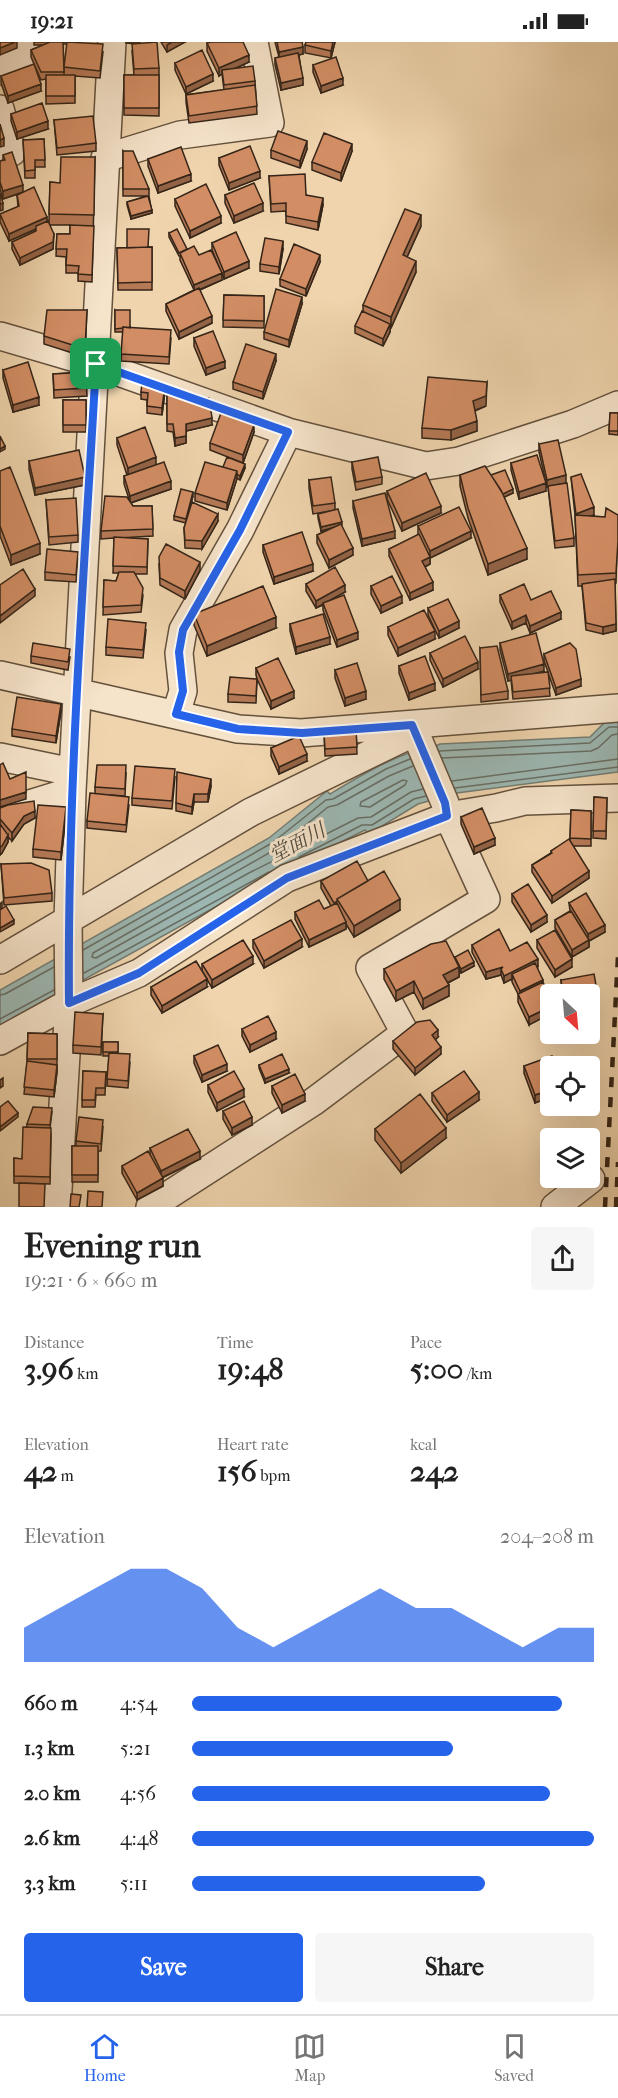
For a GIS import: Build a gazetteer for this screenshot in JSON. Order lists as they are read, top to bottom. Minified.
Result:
{"water":["堂面川"],"north":"bottom right","page":{"status":"19:21","heading":["Evening run","19:21 · 6 × 660 m"],"stats":[["Distance","3.96 km"],["Time","19:48"],["Pace","5:00 /km"],["Elevation","42 m"],["Heart rate","156 bpm"],["kcal","242"]],"chart":["Elevation","204–208 m"],"list":[{"name":"660 m","note":"4:54"},{"name":"1.3 km","note":"5:21"},{"name":"2.0 km","note":"4:56"},{"name":"2.6 km","note":"4:48"},{"name":"3.3 km","note":"5:11"}],"buttons":["Save","Share"],"tabs":["Home","Map","Saved"]}}
